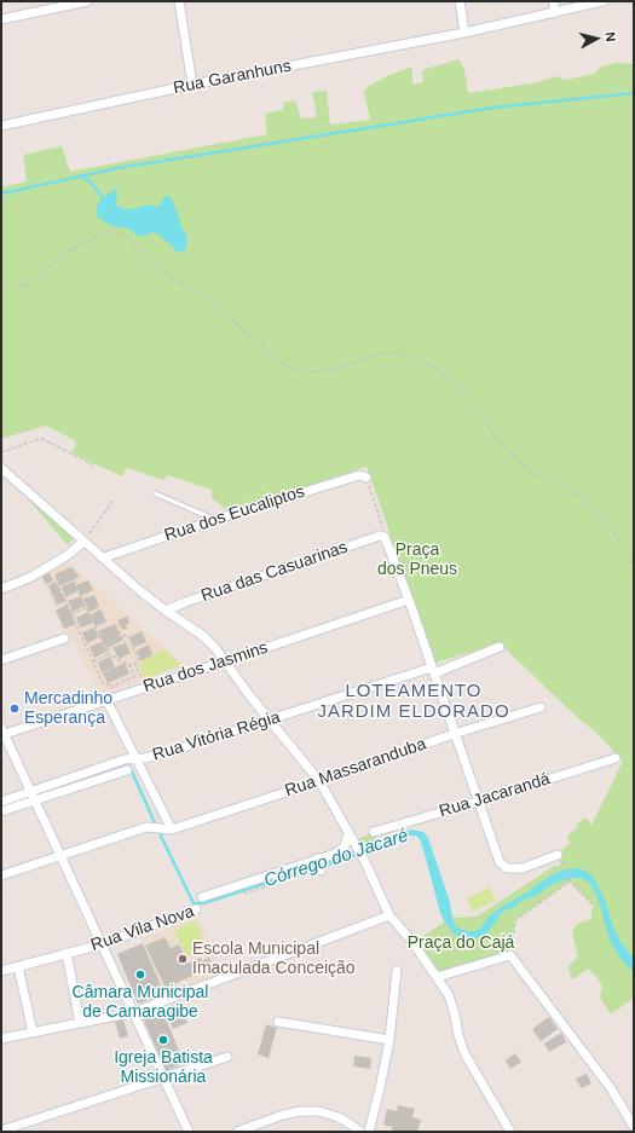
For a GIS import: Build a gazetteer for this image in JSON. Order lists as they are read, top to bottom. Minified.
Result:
{"streets":{"street":["Rua Garanhuns","Rua dos Eucaliptos","Rua das Casuarinas","Rua dos Jasmins","Rua Vitória Régia","Rua Massaranduba","Rua Jacarandá","Rua Vila Nova"]},"districts":["LOTEAMENTO JARDIM ELDORADO"],"water":["Córrego do Jacaré"],"parks":["Praça dos Pneus","Praça do Cajá"],"places":["Mercadinho Esperança","Escola Municipal Imaculada Conceição","Câmara Municipal de Camaragibe","Igreja Batista Missionária"],"north":"right"}
